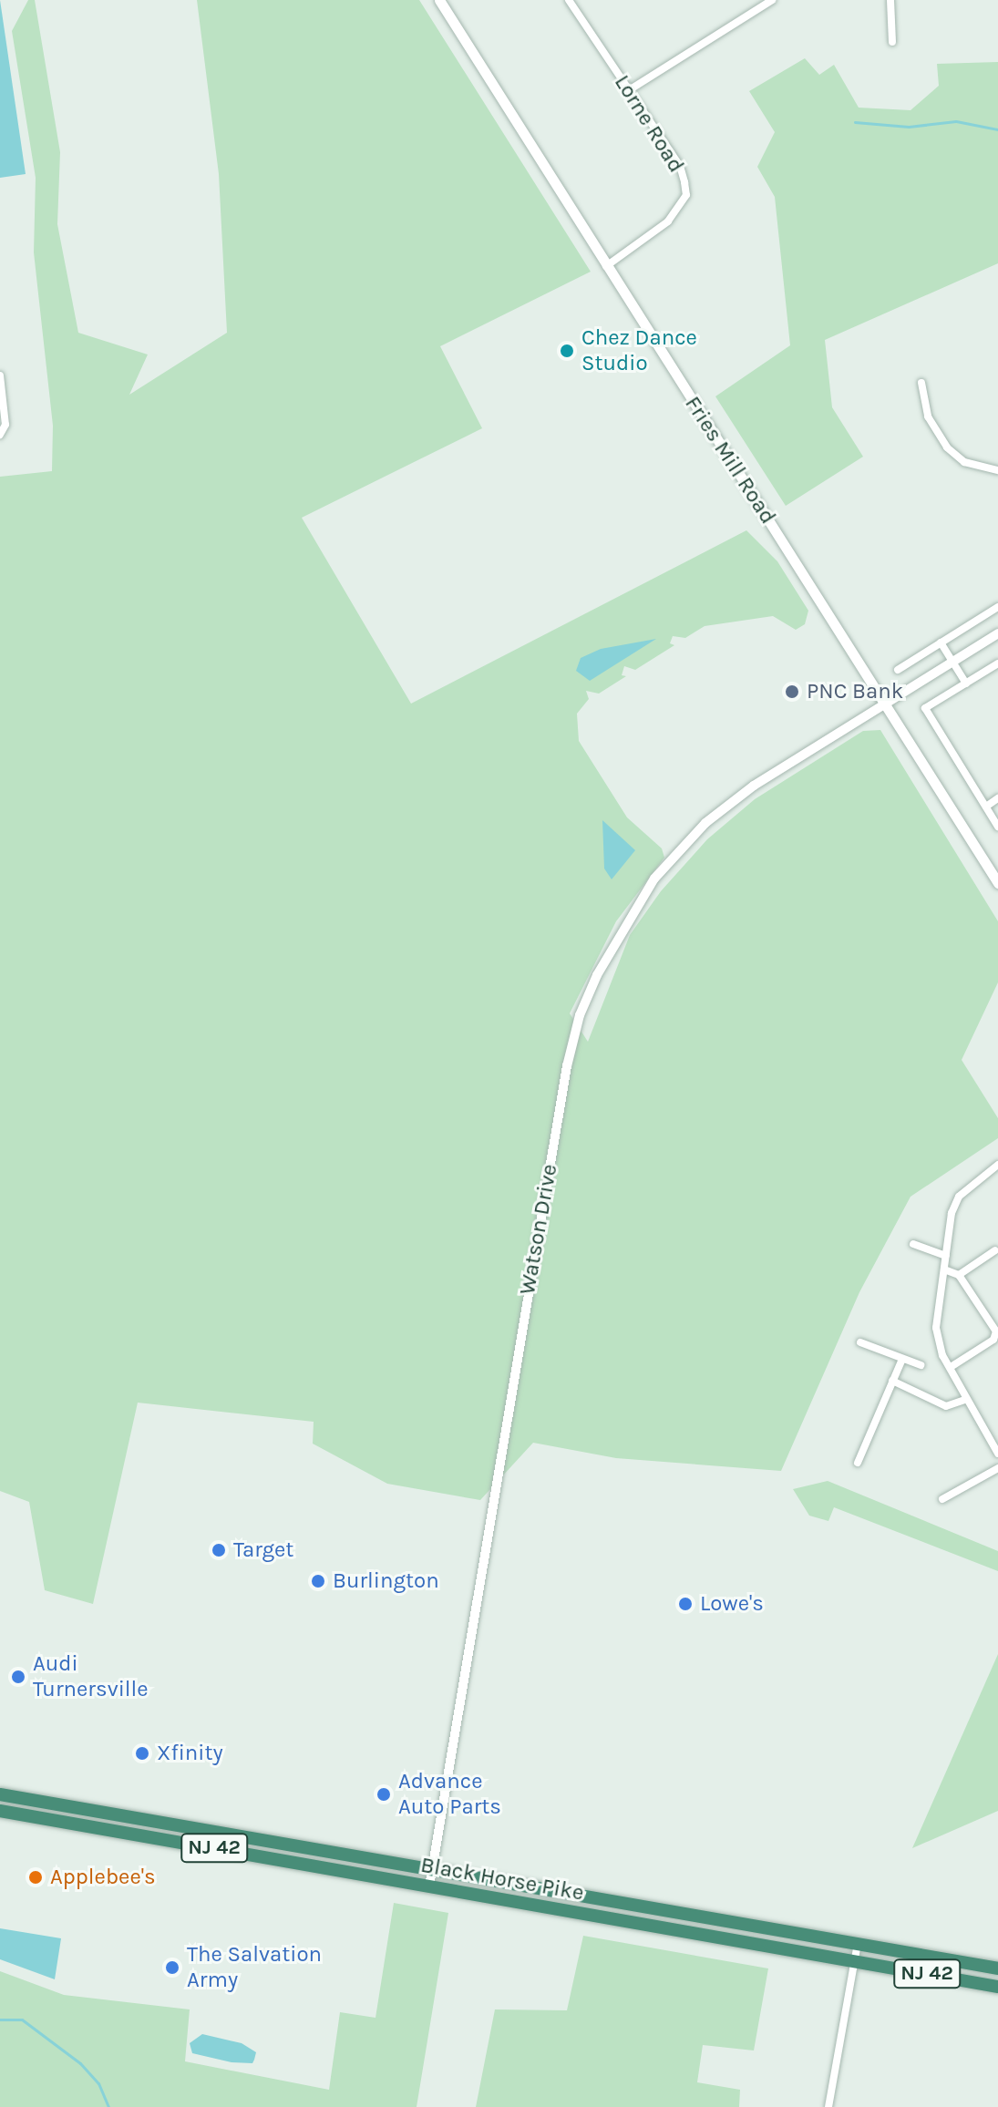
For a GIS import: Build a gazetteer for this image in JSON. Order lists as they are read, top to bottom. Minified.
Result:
{"streets":{"highway":["NJ 42","Black Horse Pike"],"main road":["Fries Mill Road"],"street":["Lorne Road","Watson Drive"]},"crossings":[["Lorne Road","Fries Mill Road"],["Fries Mill Road","Watson Drive"],["Watson Drive","Black Horse Pike"]],"places":["Chez Dance Studio","PNC Bank","Target","Burlington","Lowe's","Audi Turnersville","Xfinity","Advance Auto Parts","Applebee's","The Salvation Army"]}
